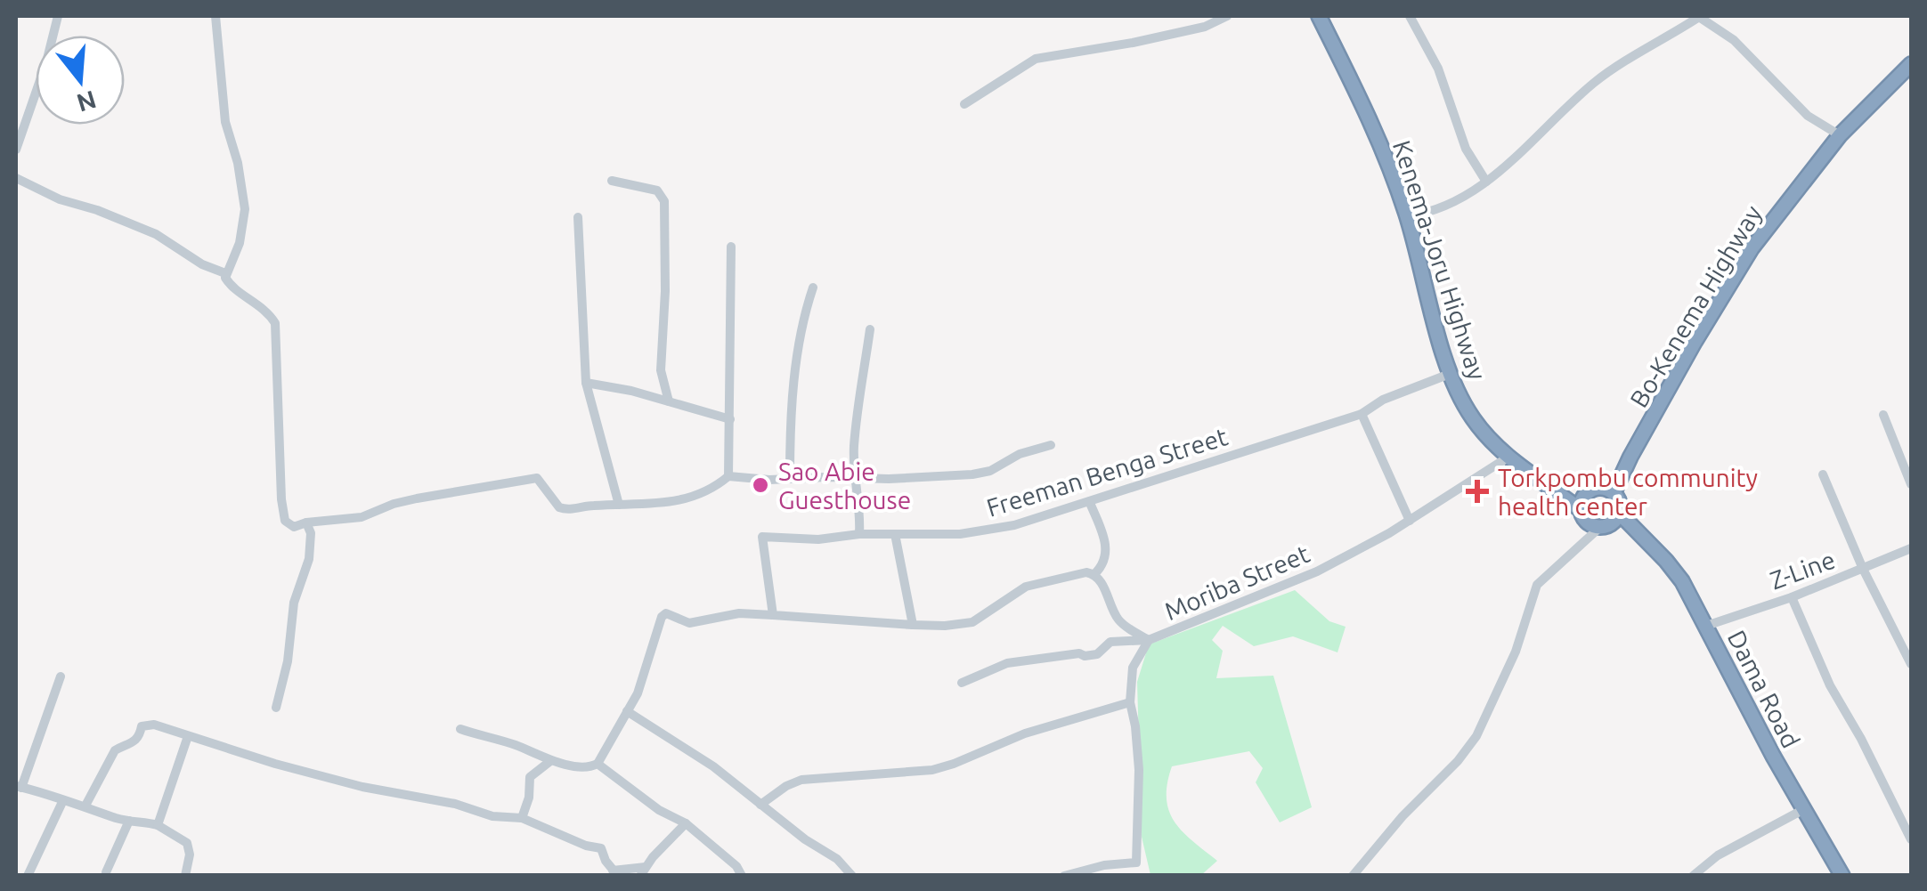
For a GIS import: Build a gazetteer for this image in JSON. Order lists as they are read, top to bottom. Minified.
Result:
{"streets":{"highway":["Kenema-Joru Highway","Bo-Kenema Highway","Dama Road"],"street":["Freeman Benga Street","Z-Line","Moriba Street"]},"crossings":[["Kenema-Joru Highway","Bo-Kenema Highway"],["Kenema-Joru Highway","Freeman Benga Street"],["Kenema-Joru Highway","Moriba Street"],["Kenema-Joru Highway","Dama Road"],["Bo-Kenema Highway","Dama Road"],["Z-Line","Dama Road"]],"places":{"other":["Sao Abie Guesthouse"],"health":["Torkpombu community health center"]},"north":"bottom"}
